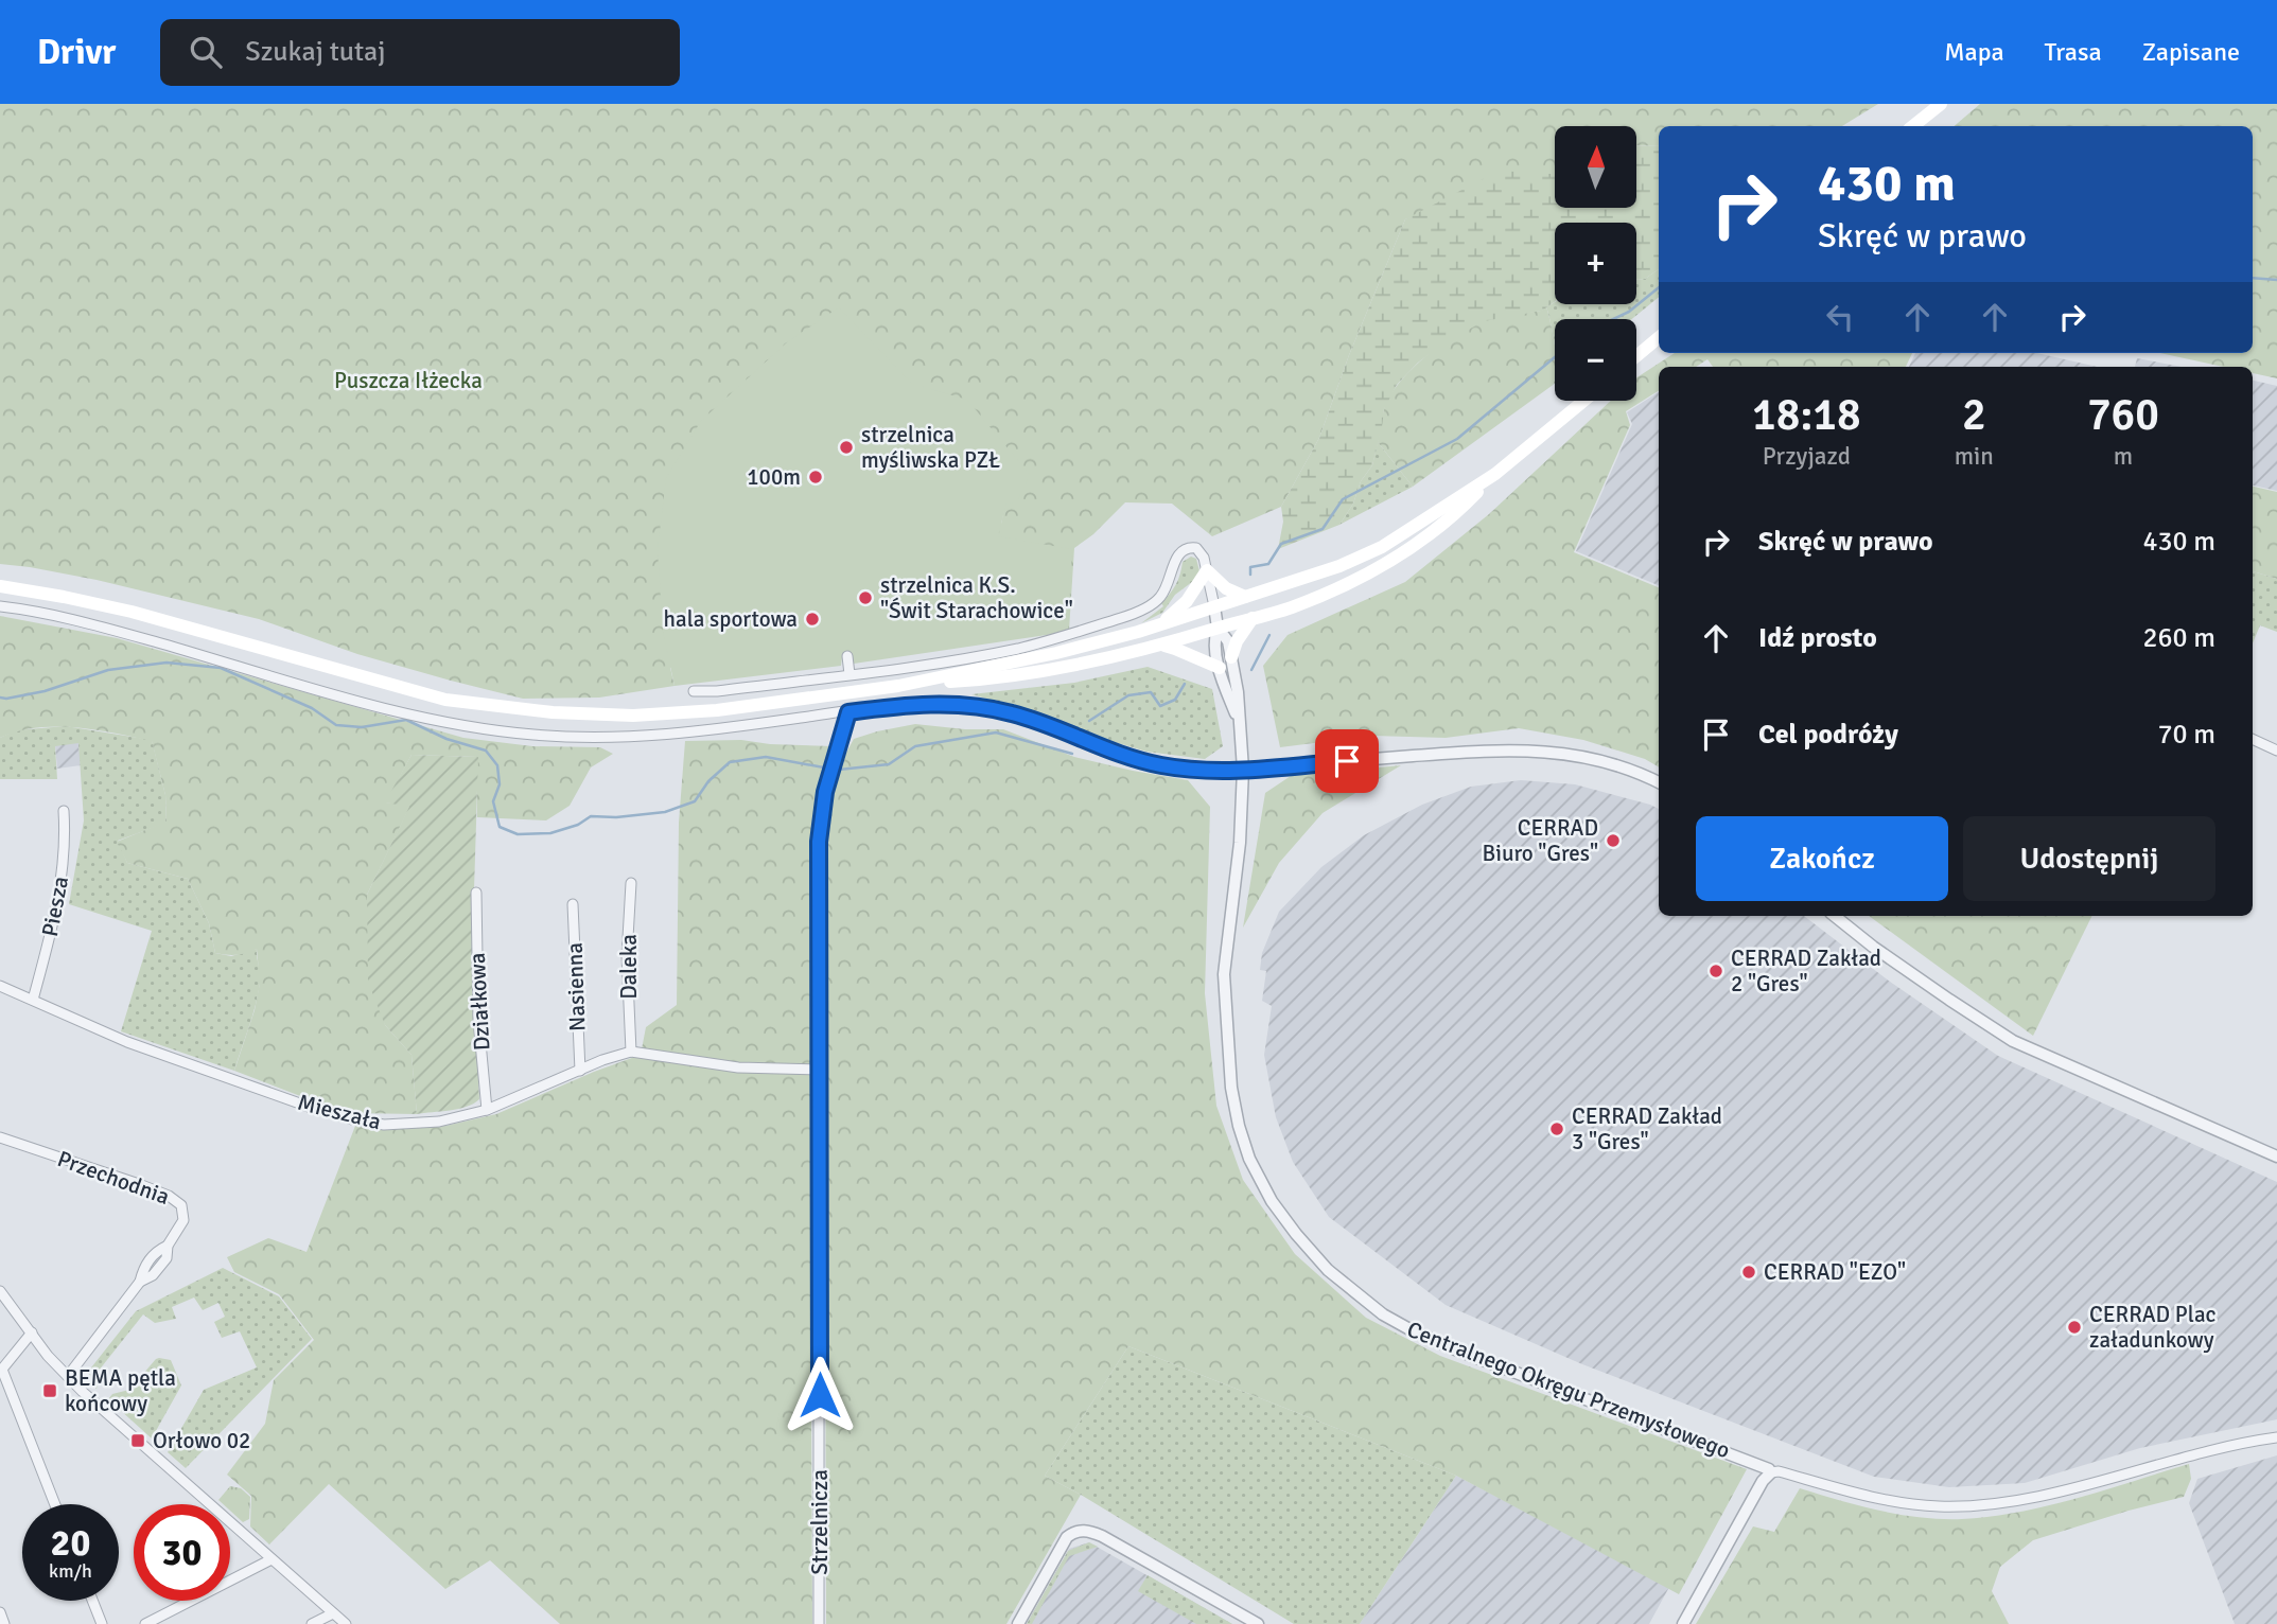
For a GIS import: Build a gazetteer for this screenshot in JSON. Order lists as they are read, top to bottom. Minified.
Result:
{"streets":{"street":["Piesza","Daleka","Nasienna","Działkowa","Mieszała","Przechodnia","Centralnego Okręgu Przemysłowego","Strzelnicza"]},"crossings":[["Piesza","Mieszała"],["Daleka","Mieszała"],["Nasienna","Mieszała"],["Działkowa","Mieszała"],["Mieszała","Strzelnicza"]],"parks":["Puszcza Iłżecka"],"places":{"other":["strzelnica myśliwska PZŁ","100m","strzelnica K.S. \"Świt Starachowice\"","hala sportowa","CERRAD Biuro \"Gres\"","CERRAD Zakład 2 \"Gres\"","CERRAD Zakład 3 \"Gres\"","CERRAD \"EZO\"","CERRAD Plac załadunkowy"],"transit":["BEMA pętla końcowy","Orłowo 02"]},"north":"top","page":{"header":"Drivr","search":"Szukaj tutaj","nav":["Mapa","Trasa","Zapisane"],"map_buttons":["+","−"],"turn":["430 m","Skręć w prawo"],"eta":["18:18","Przyjazd","2","min","760","m"],"list":[{"name":"Skręć w prawo","value":"430 m"},{"name":"Idź prosto","value":"260 m"},{"name":"Cel podróży","value":"70 m"}],"buttons":["Zakończ","Udostępnij"],"speed":"20 km/h","limit":"30"}}
